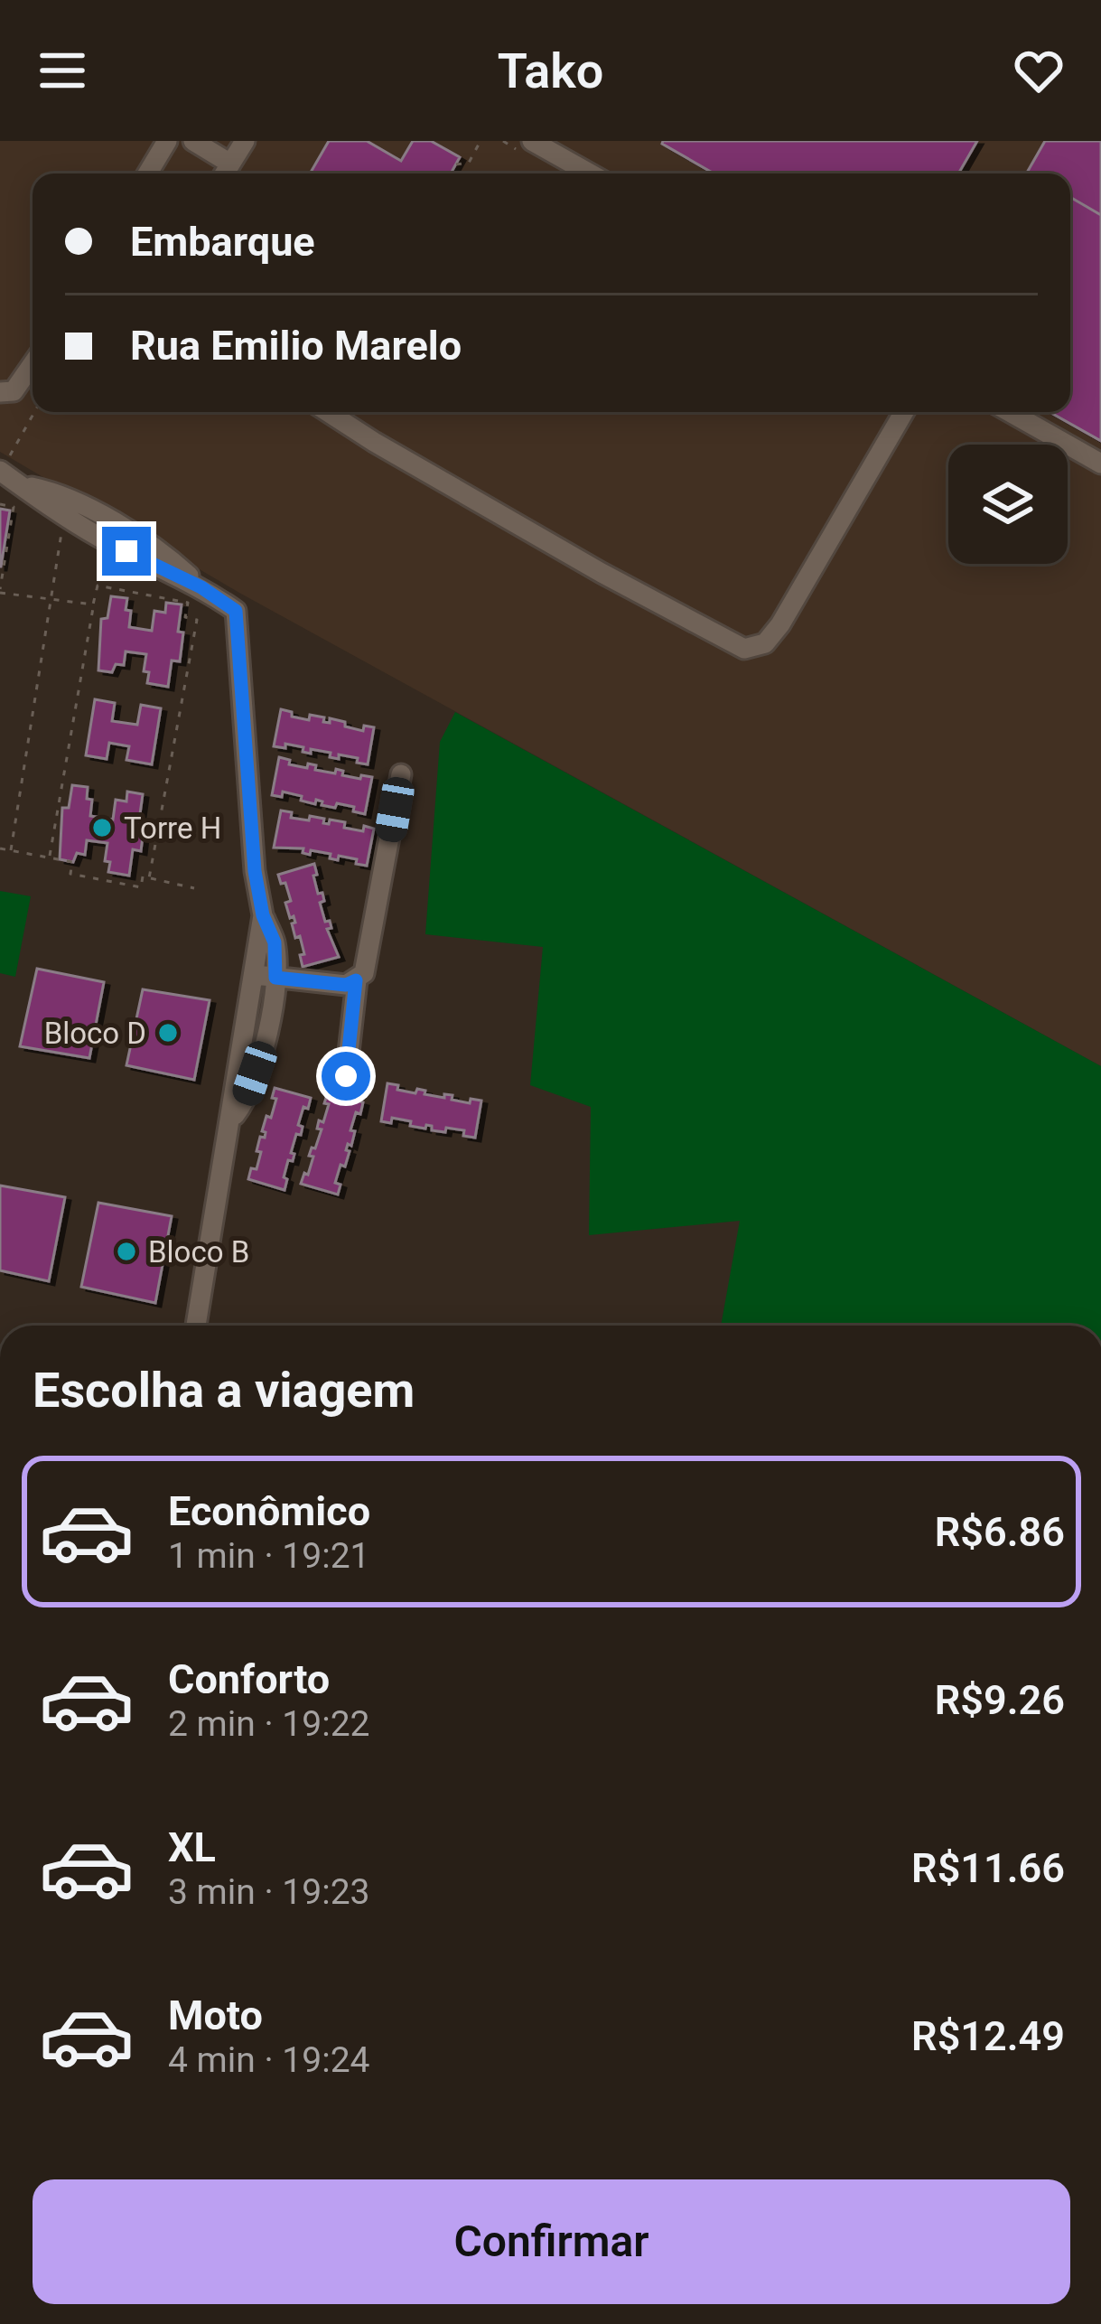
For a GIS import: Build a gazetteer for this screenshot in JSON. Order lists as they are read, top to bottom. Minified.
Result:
{"places":["Torre H","Bloco D","Bloco B"],"page":{"header":"Tako","banner":["Embarque","Rua Emilio Marelo"],"heading":"Escolha a viagem","list":[{"name":"Econômico","note":"1 min · 19:21","value":"R$6.86"},{"name":"Conforto","note":"2 min · 19:22","value":"R$9.26"},{"name":"XL","note":"3 min · 19:23","value":"R$11.66"},{"name":"Moto","note":"4 min · 19:24","value":"R$12.49"}],"buttons":"Confirmar"}}
